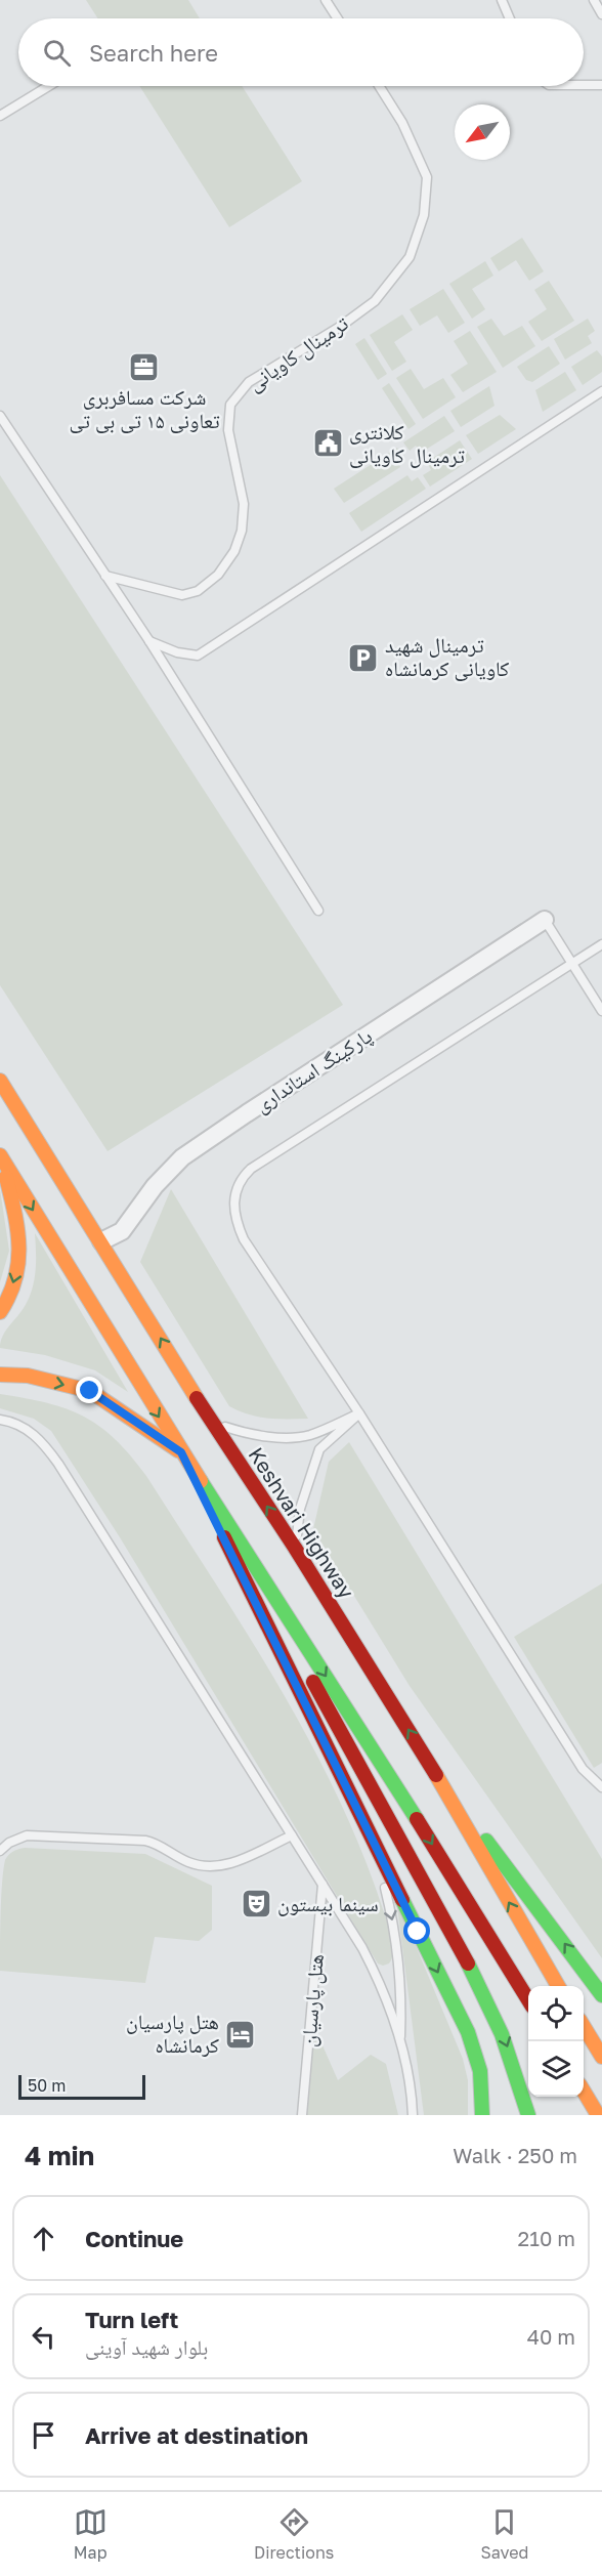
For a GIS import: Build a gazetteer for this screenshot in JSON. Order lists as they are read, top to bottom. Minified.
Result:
{"streets":{"main road":["Keshvari Highway"],"street":["پارکینگ استانداری"],"lane":["ترمینال کاویانی","هتل پارسیان"]},"crossings":[["پارکینگ استانداری","Keshvari Highway"]],"places":{"office":["شرکت مسافربری تعاونی ۱۵ تی بی تی"],"public building":["کلانتری ترمینال کاویانی"],"parking":["ترمینال شهید کاویانی کرمانشاه"],"theatre":["سینما بیستون"],"hotel":["هتل پارسیان کرمانشاه"]},"scale_bar":"50 m","north":"bottom left","page":{"search":"Search here","scale":"50 m","heading":["4 min","Walk · 250 m"],"list":[["Continue","210 m"],["Turn left","بلوار شهید آوینی","40 m"],"Arrive at destination"],"nav":["Map","Directions","Saved"]}}
